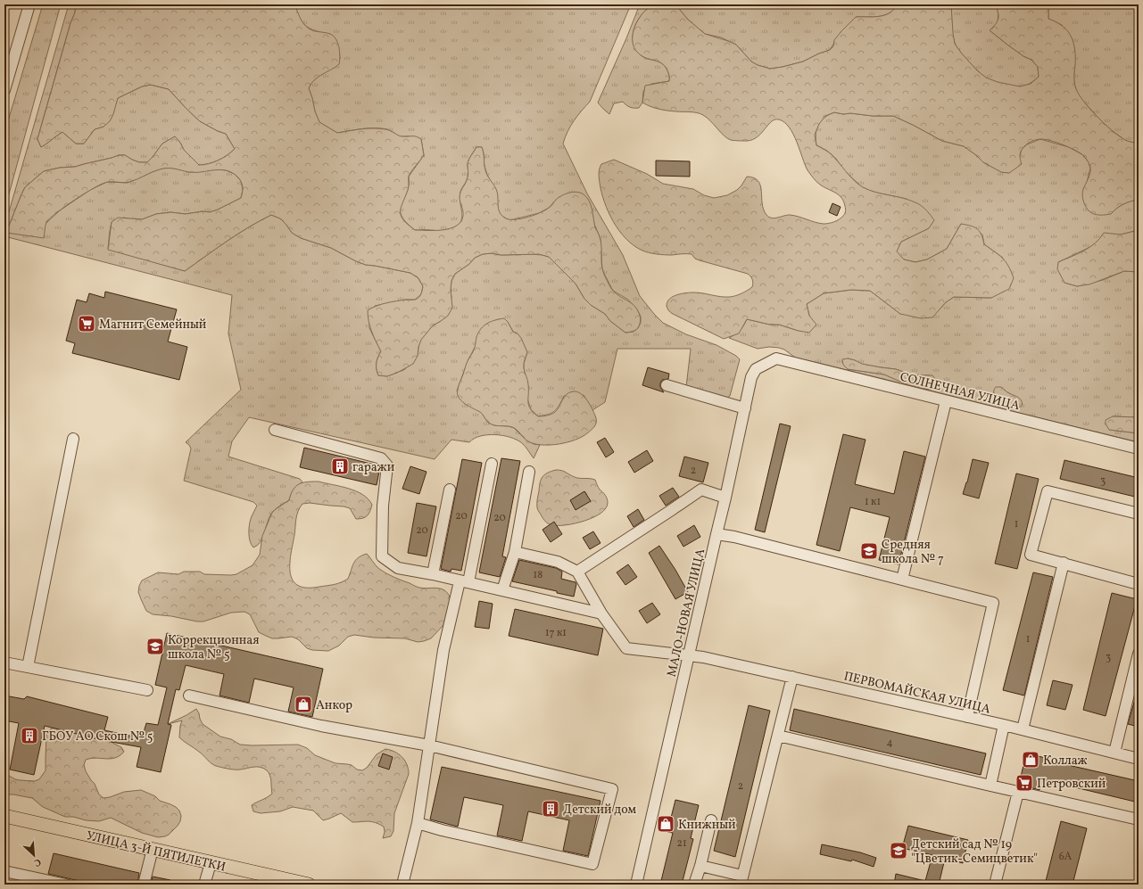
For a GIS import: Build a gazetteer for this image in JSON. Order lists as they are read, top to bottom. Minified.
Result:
{"streets":{"main road":["УЛИЦА 3-Й ПЯТИЛЕТКИ"],"street":["СОЛНЕЧНАЯ УЛИЦА","МАЛО-НОВАЯ УЛИЦА","ПЕРВОМАЙСКАЯ УЛИЦА"]},"crossings":[["СОЛНЕЧНАЯ УЛИЦА","МАЛО-НОВАЯ УЛИЦА"],["МАЛО-НОВАЯ УЛИЦА","ПЕРВОМАЙСКАЯ УЛИЦА"]],"places":{"supermarket":["Магнит Семейный","Петровский"],"building":["гаражи","ГБОУ АО Скош № 5","Детский дом"],"school or university":["Средняя школа № 7","Коррекционная школа № 5","Детский сад № 19 \"Цветик-Семицветик\""],"shop":["Анкор","Коллаж","Книжный"]},"house_numbers":["2","3","1 к1","20","20","1","20","18","17 к1","1","3","4","2","21","6А"],"north":"bottom right"}
